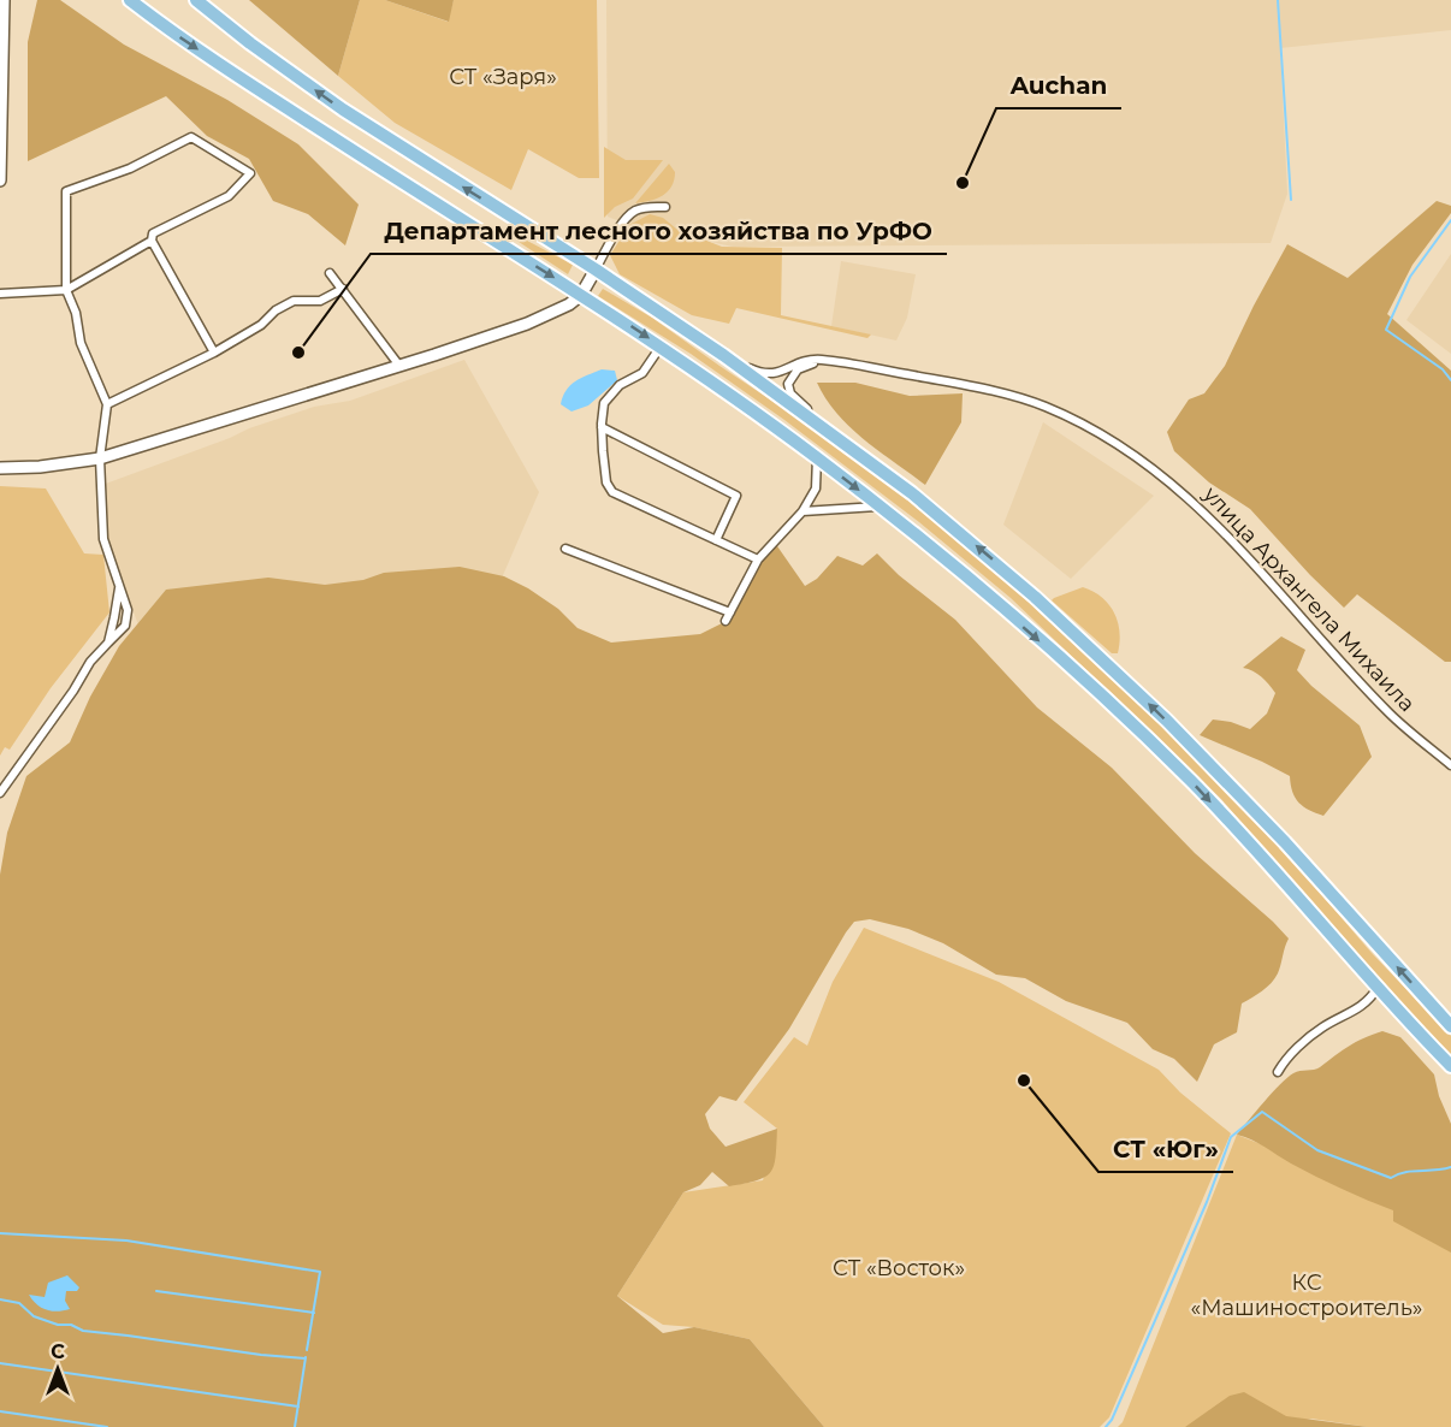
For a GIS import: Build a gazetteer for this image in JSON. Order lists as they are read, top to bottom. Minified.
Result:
{"streets":{"street":["улица Архангела Михаила"]},"parks":["СТ «Заря»","СТ «Восток»","КС «Машиностроитель»"],"places":["Auchan","Департамент лесного хозяйства по УрФО","СТ «Юг»"],"north":"top"}
